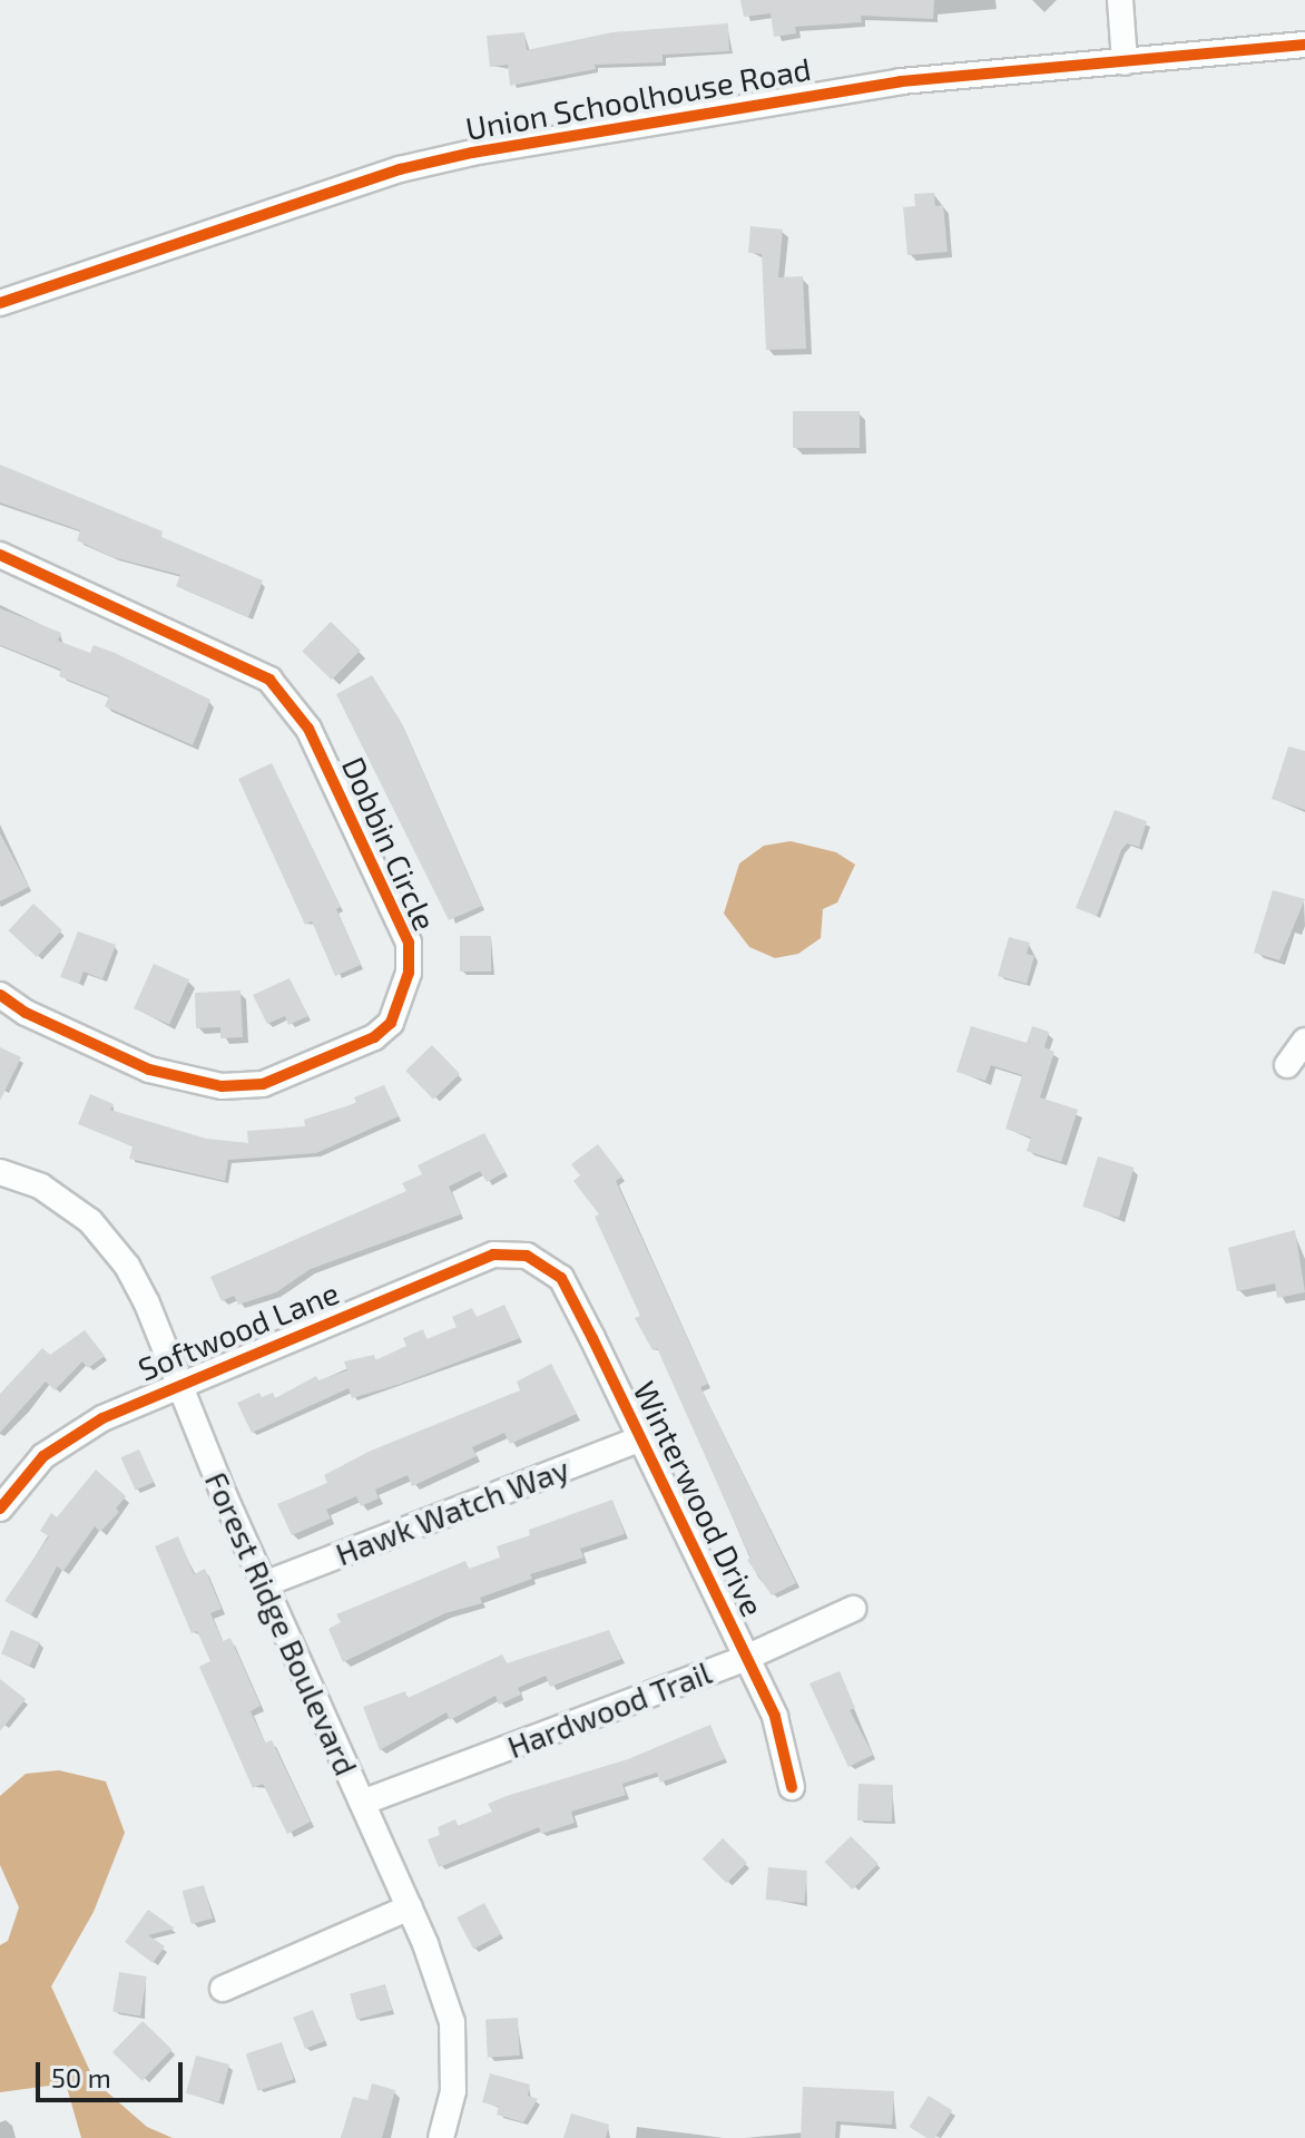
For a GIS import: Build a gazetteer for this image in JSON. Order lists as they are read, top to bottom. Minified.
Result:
{"streets":{"street":["Union Schoolhouse Road","Dobbin Circle","Softwood Lane","Winterwood Drive","Hawk Watch Way","Forest Ridge Boulevard","Hardwood Trail"]},"crossings":[["Softwood Lane","Winterwood Drive"],["Softwood Lane","Forest Ridge Boulevard"],["Winterwood Drive","Hawk Watch Way"],["Winterwood Drive","Hardwood Trail"],["Hawk Watch Way","Forest Ridge Boulevard"],["Forest Ridge Boulevard","Hardwood Trail"]],"scale_bar":"50 m"}
